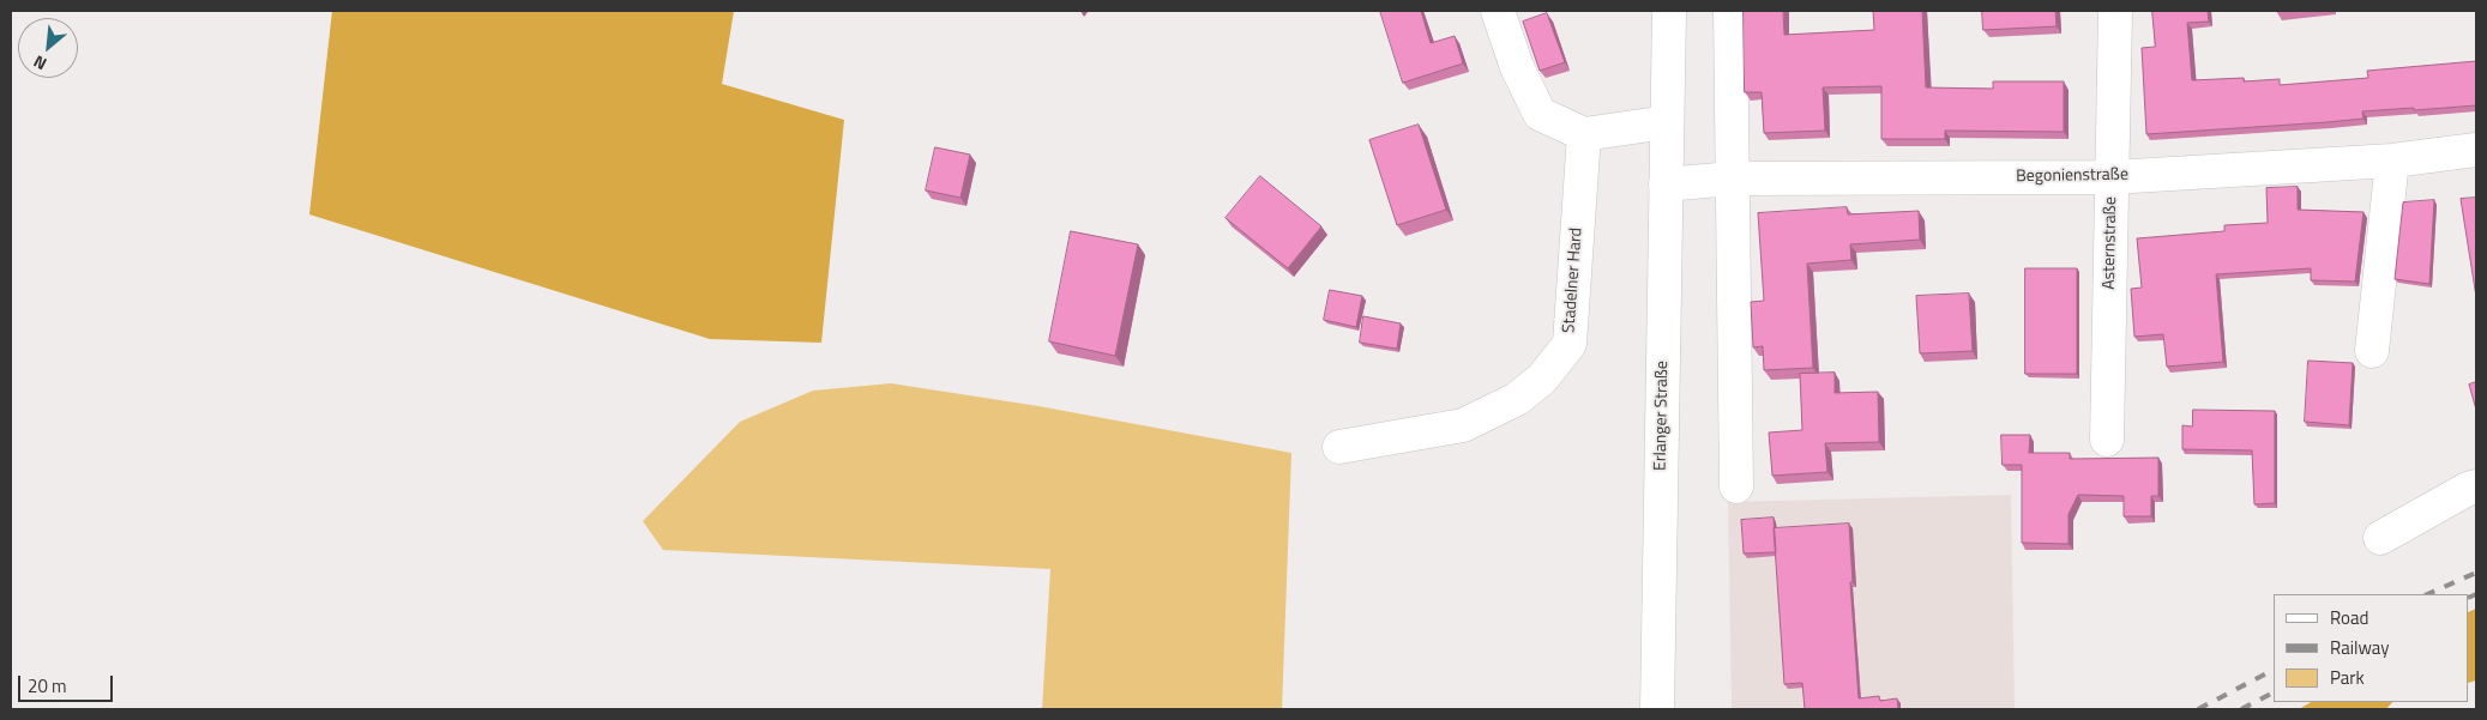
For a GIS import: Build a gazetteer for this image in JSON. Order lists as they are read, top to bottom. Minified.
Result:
{"streets":{"street":["Begonienstraße","Asternstraße","Stadelner Hard","Erlanger Straße"]},"crossings":[["Begonienstraße","Asternstraße"],["Begonienstraße","Erlanger Straße"]],"legend":["Road","Railway","Park"],"scale_bar":"20 m","north":"bottom left"}
